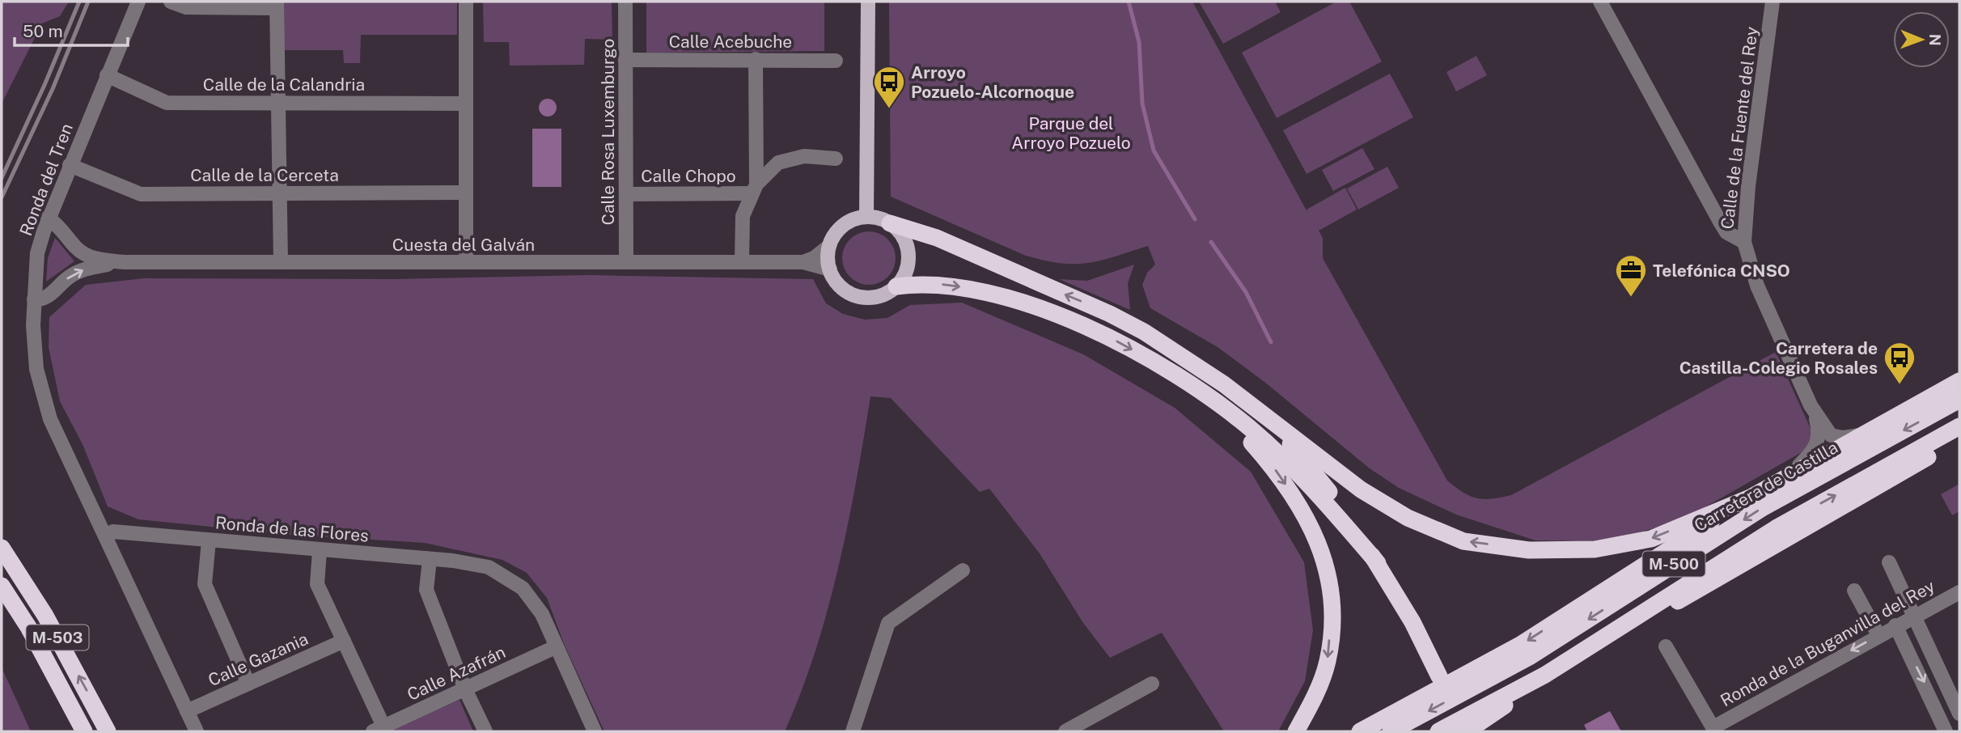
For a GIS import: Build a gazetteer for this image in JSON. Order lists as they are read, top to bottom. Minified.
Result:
{"streets":{"highway":["Carretera de Castilla","M-500","M-503"],"street":["Calle Acebuche","Calle de la Calandria","Calle de la Fuente del Rey","Calle Rosa Luxemburgo","Calle de la Cerceta","Calle Chopo","Ronda del Tren","Cuesta del Galván","Ronda de las Flores","Ronda de la Buganvilla del Rey","Calle Gazania","Calle Azafrán"]},"crossings":[["Calle Acebuche","Calle Rosa Luxemburgo"],["Calle de la Calandria","Ronda del Tren"],["Calle de la Fuente del Rey","M-500"],["Calle Rosa Luxemburgo","Calle Chopo"],["Calle Rosa Luxemburgo","Cuesta del Galván"],["Calle de la Cerceta","Ronda del Tren"],["Ronda del Tren","Cuesta del Galván"],["Ronda del Tren","Ronda de las Flores"],["Ronda de las Flores","Calle Azafrán"]],"one_way":["Ronda de la Buganvilla del Rey"],"parks":["Parque del Arroyo Pozuelo"],"places":{"bus stop":["Arroyo Pozuelo-Alcornoque","Carretera de Castilla-Colegio Rosales"],"office":["Telefónica CNSO"]},"scale_bar":"50 m","north":"right"}
